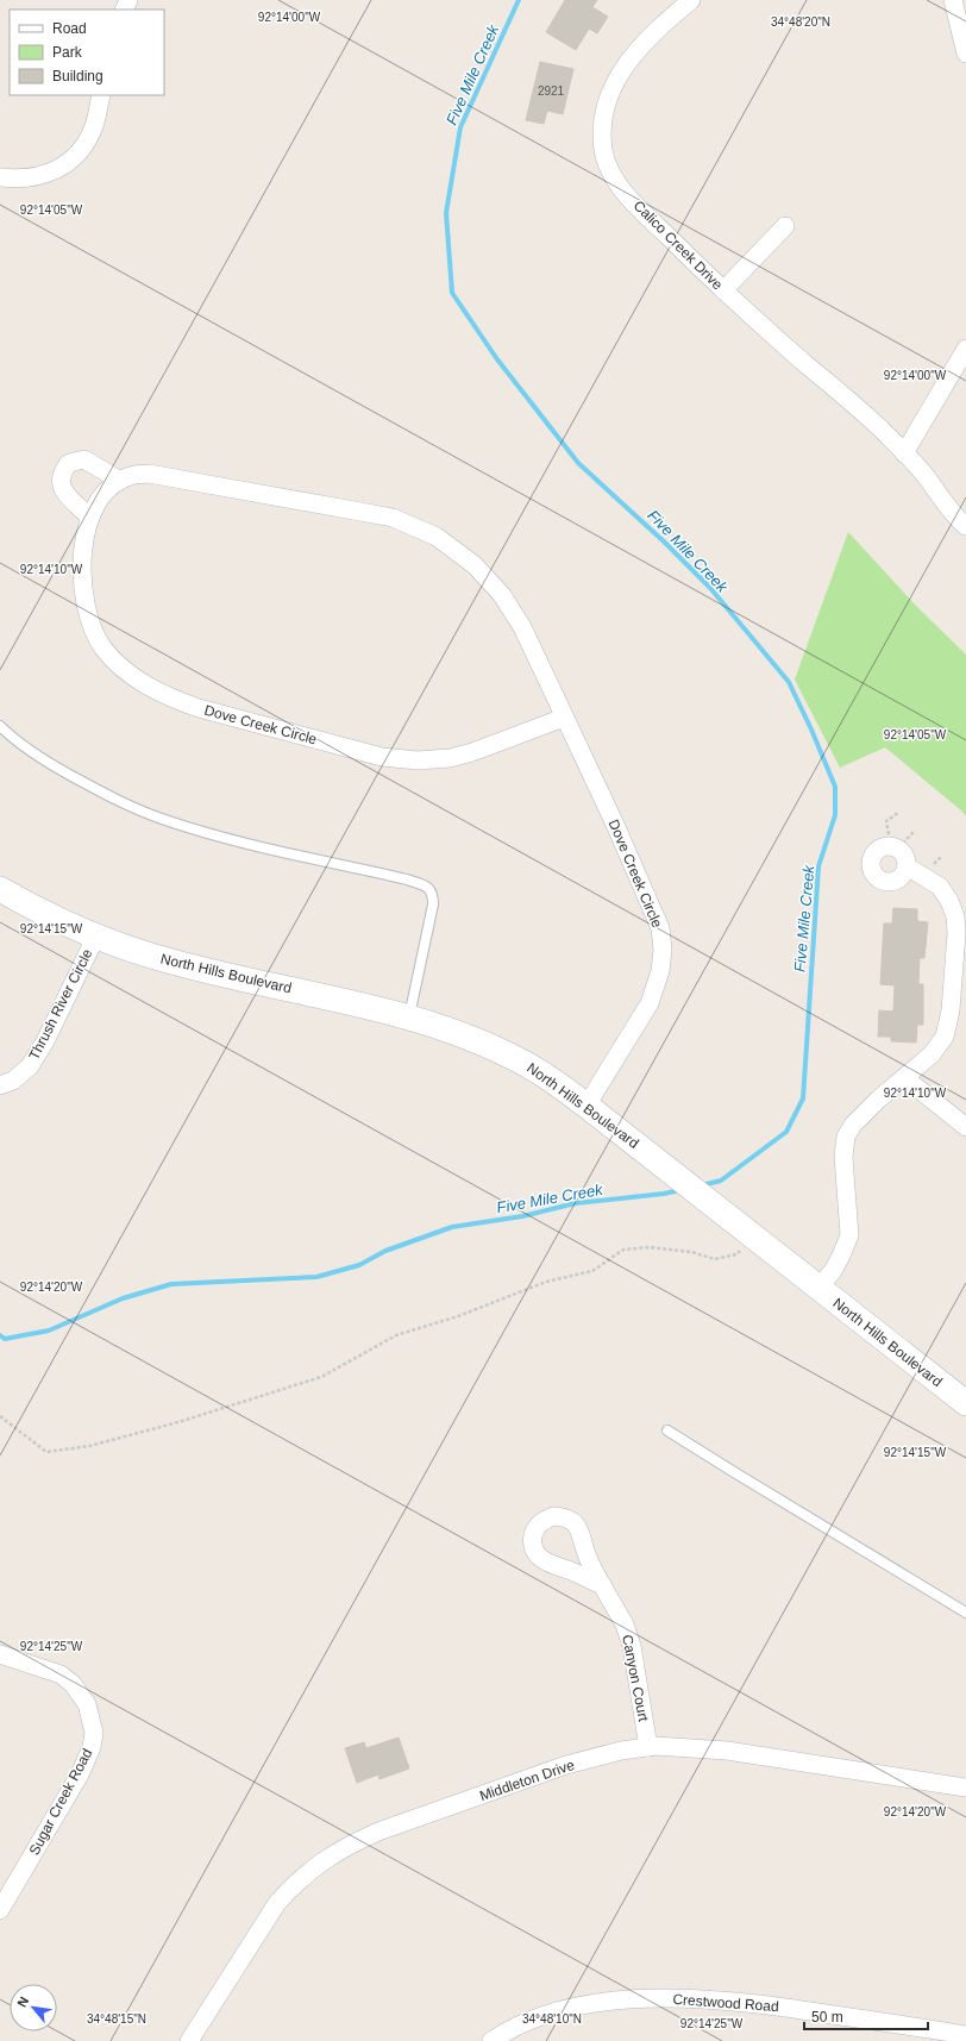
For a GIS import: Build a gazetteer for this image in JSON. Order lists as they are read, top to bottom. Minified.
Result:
{"streets":{"street":["Calico Creek Drive","Dove Creek Circle","North Hills Boulevard","Thrush River Circle","Canyon Court","Middleton Drive","Sugar Creek Road","Crestwood Road"]},"crossings":[["Dove Creek Circle","North Hills Boulevard"],["North Hills Boulevard","Thrush River Circle"],["Canyon Court","Middleton Drive"]],"water":["Five Mile Creek"],"house_numbers":["2921"],"legend":["Road","Park","Building"],"scale_bar":"50 m","north":"top left","coordinates":["92°14'00\"W","34°48'20\"N","92°14'05\"W","92°14'10\"W","92°14'15\"W","92°14'20\"W","92°14'25\"W","34°48'15\"N","34°48'10\"N"]}
